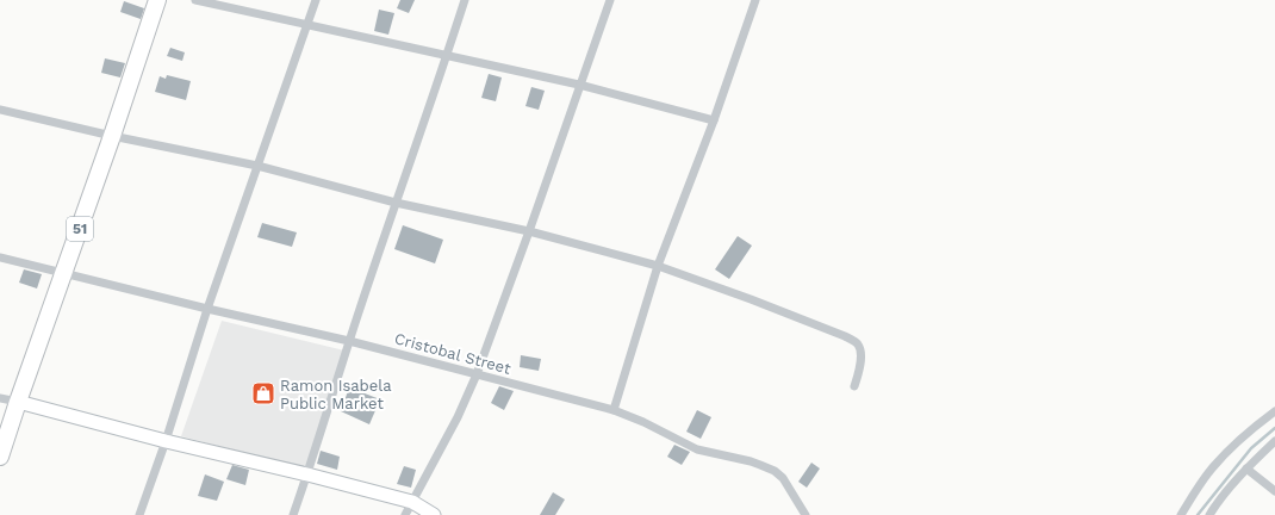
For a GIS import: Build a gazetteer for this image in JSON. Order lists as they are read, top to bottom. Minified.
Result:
{"streets":{"highway":["51"],"street":["Cristobal Street"]},"crossings":[["51","Cristobal Street"]],"places":{"shop":["Ramon Isabela Public Market"]}}
